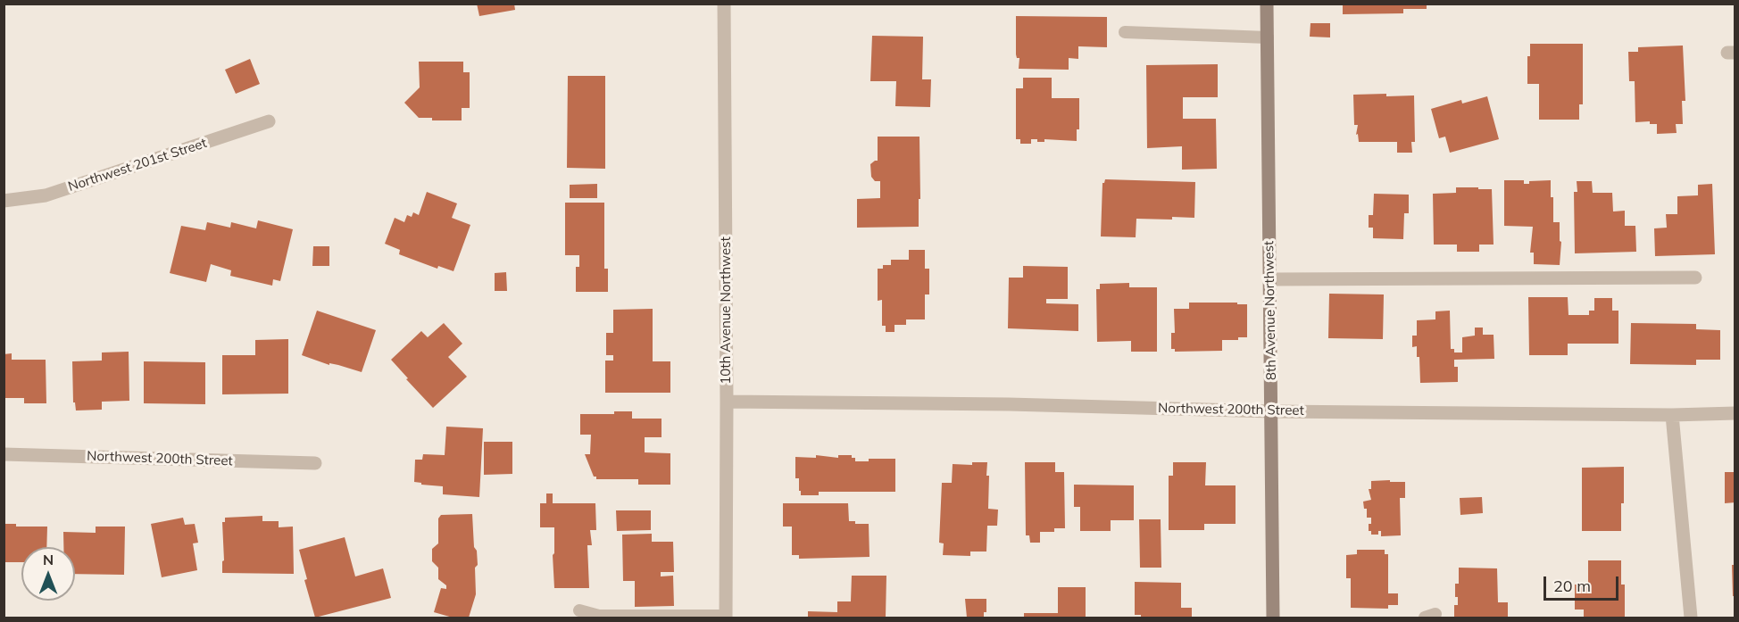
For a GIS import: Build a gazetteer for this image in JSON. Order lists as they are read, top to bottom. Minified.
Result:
{"streets":{"main road":["8th Avenue Northwest"],"street":["Northwest 201st Street","10th Avenue Northwest","Northwest 200th Street"]},"crossings":[["10th Avenue Northwest","Northwest 200th Street"],["8th Avenue Northwest","Northwest 200th Street"]],"scale_bar":"20 m","north":"top"}
